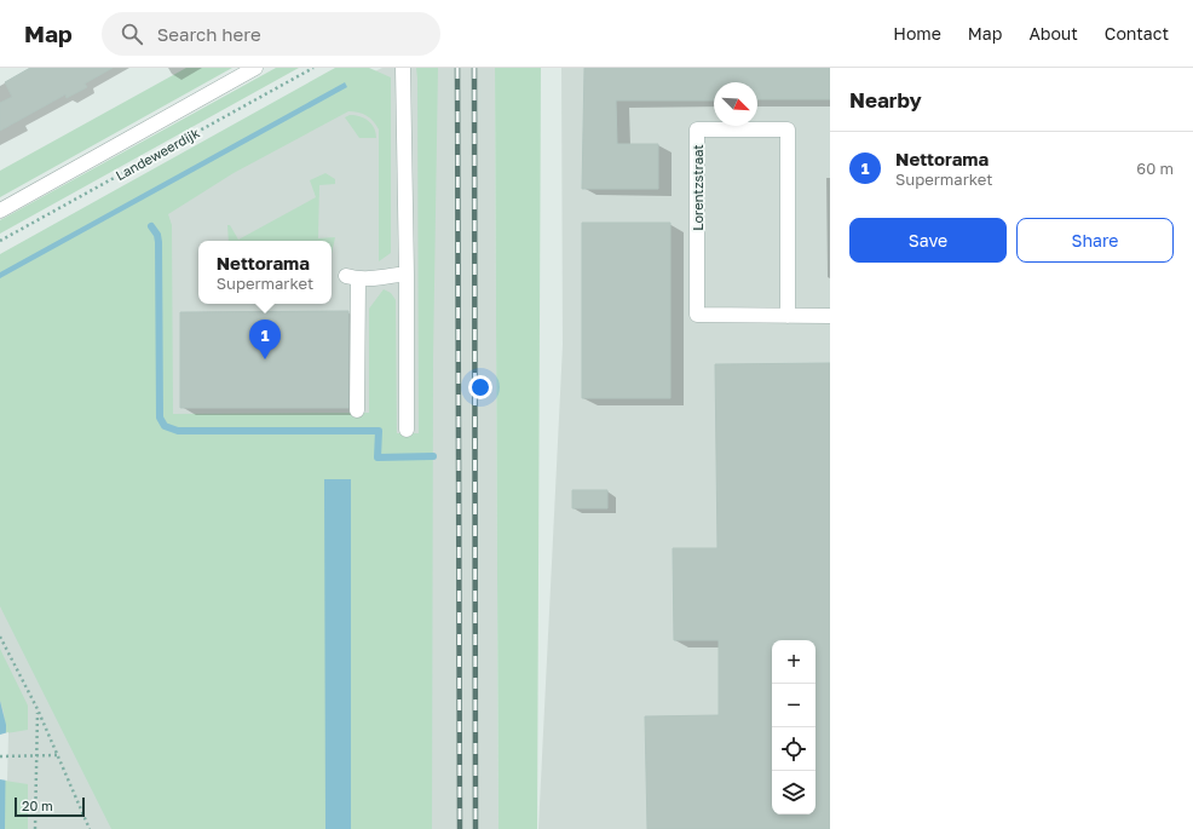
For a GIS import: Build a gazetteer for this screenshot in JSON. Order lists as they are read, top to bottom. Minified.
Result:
{"streets":{"street":["Landeweerdijk","Lorentzstraat"]},"scale_bar":"20 m","north":"bottom right","page":{"header":"Map","search":"Search here","nav":["Home","Map","About","Contact"],"heading":"Nearby","list":[{"mark":"1","name":"Nettorama","note":"Supermarket","value":"60 m"}],"buttons":["Save","Share"],"popup":["Nettorama","Supermarket"],"pins":"1","map_buttons":["+","−"],"scale":"20 m"}}
